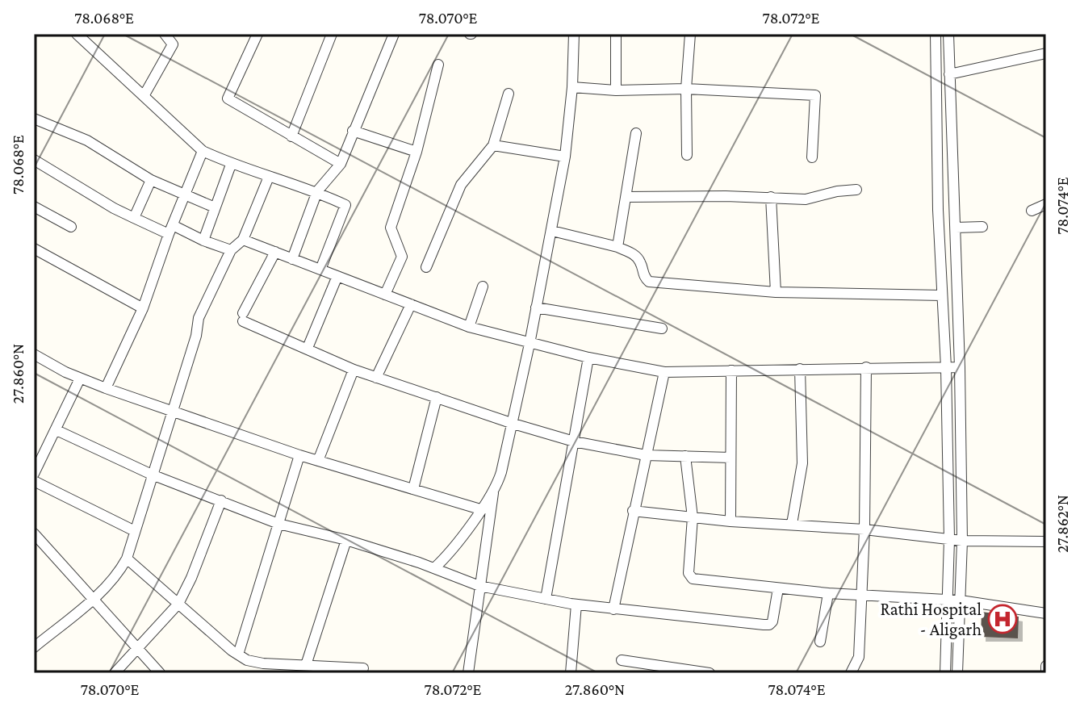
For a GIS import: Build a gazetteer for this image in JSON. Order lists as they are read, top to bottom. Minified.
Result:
{"places":{"hospital":["Rathi Hospital - Aligarh"]},"coordinates":["78.068°E","78.070°E","78.072°E","78.074°E","27.860°N","27.862°N"]}
